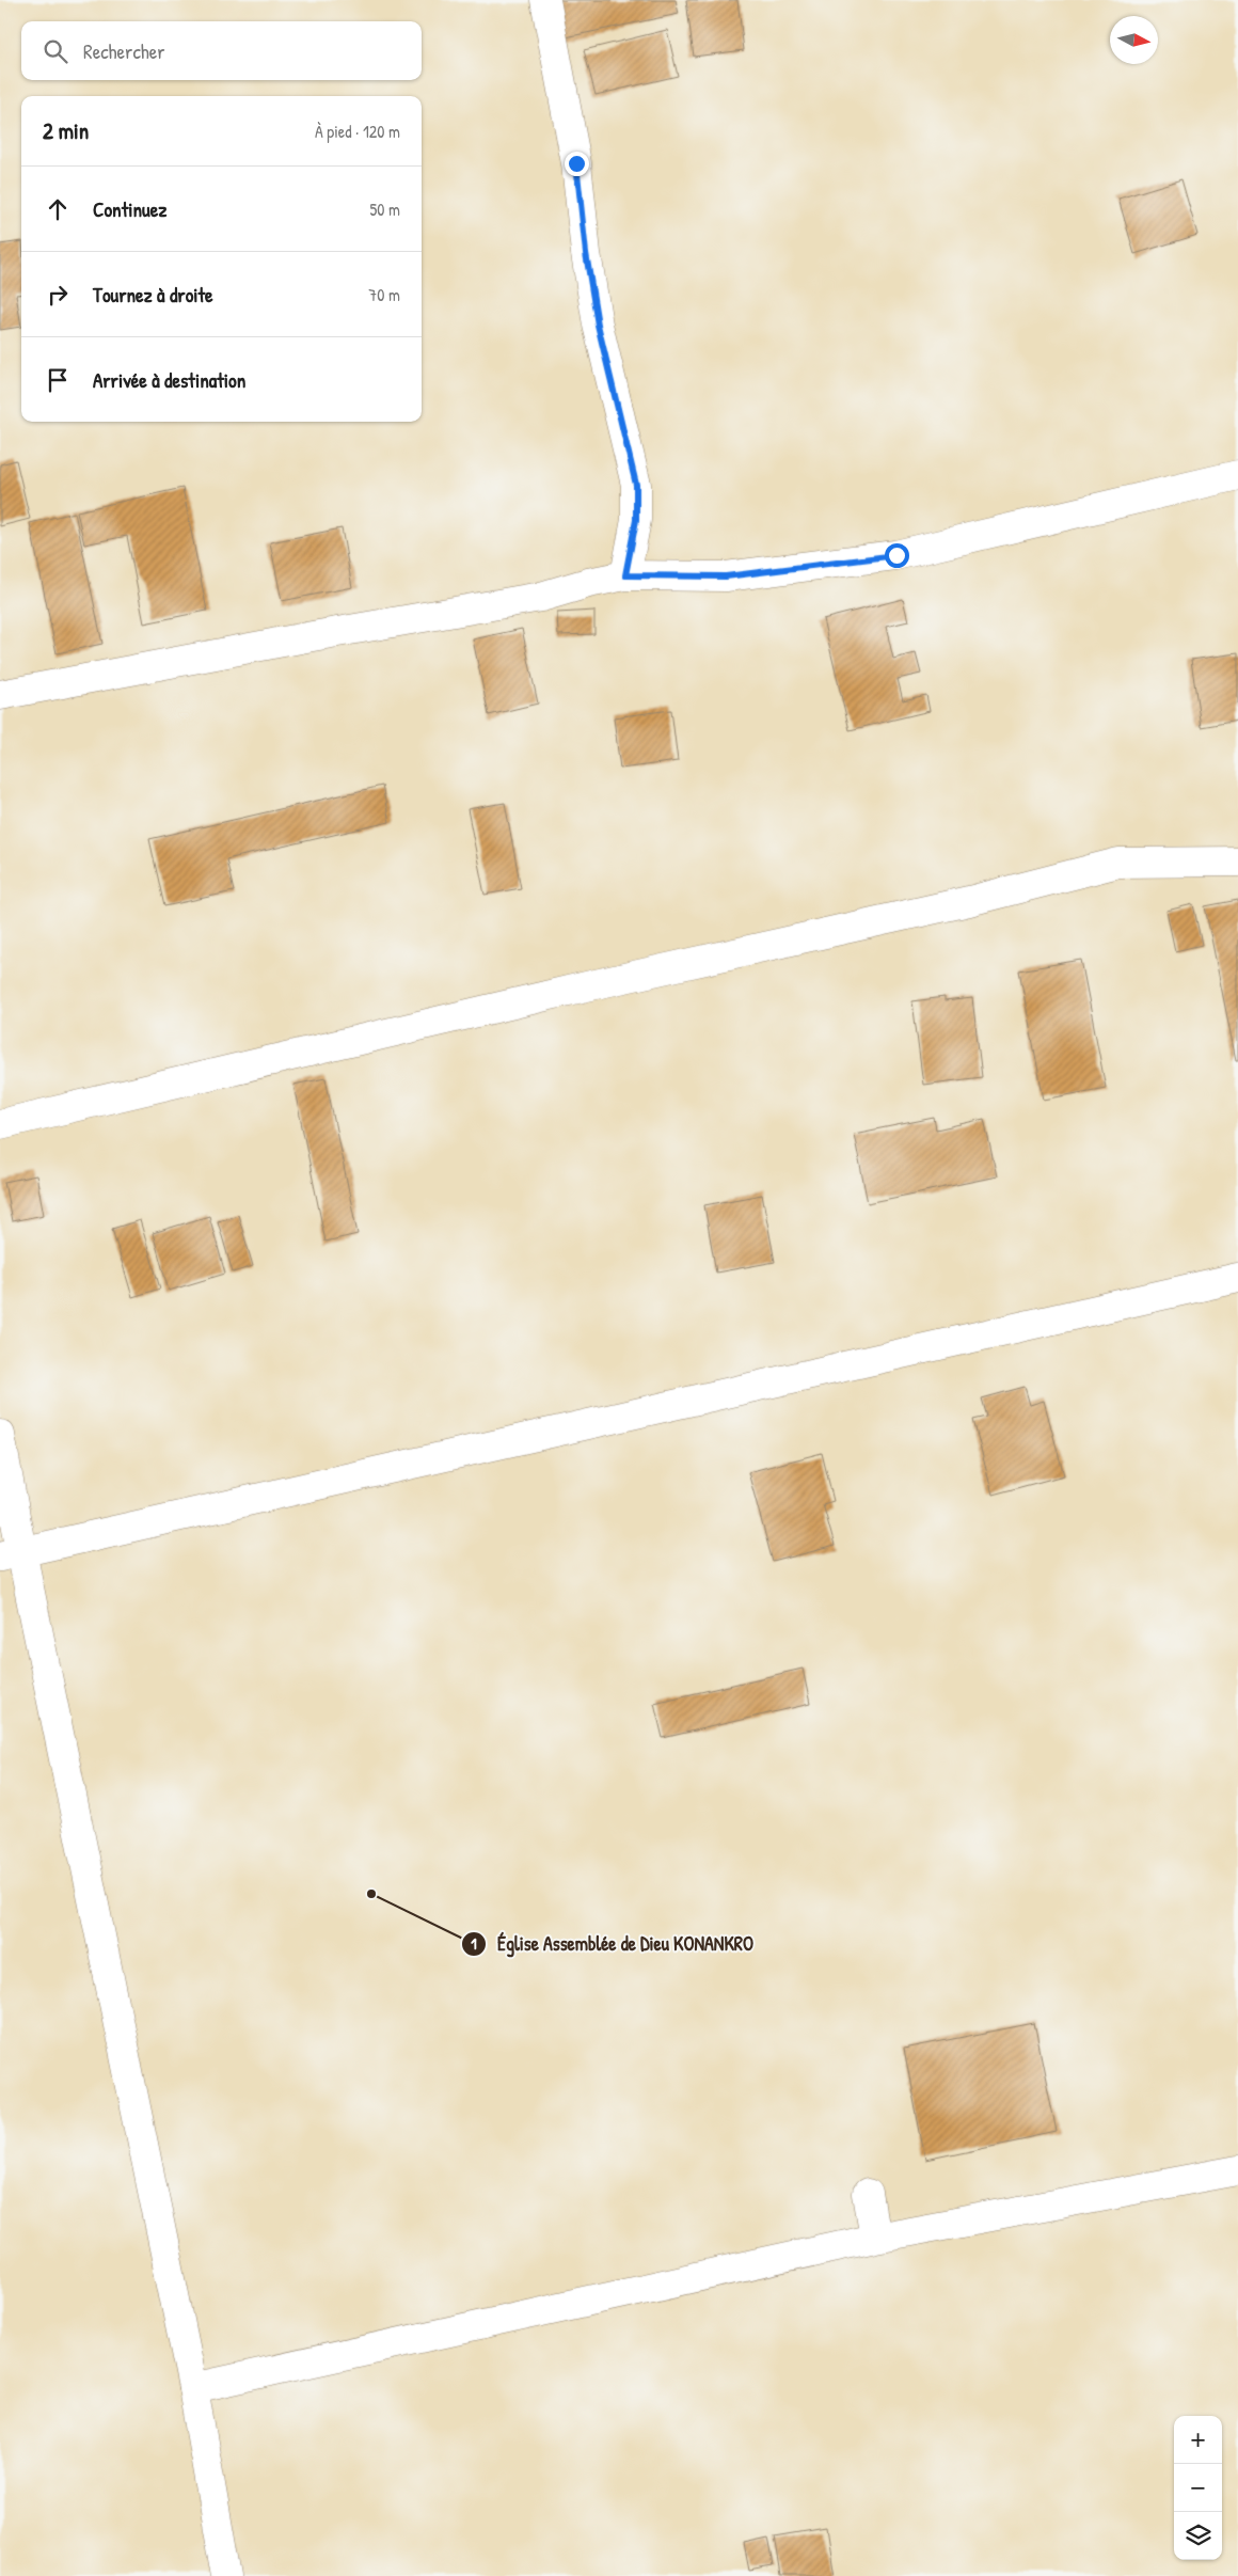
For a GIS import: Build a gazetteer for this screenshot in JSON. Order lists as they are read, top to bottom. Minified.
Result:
{"places":["Église Assemblée de Dieu KONANKRO"],"north":"right","page":{"search":"Rechercher","heading":["2 min","À pied · 120 m"],"list":[["Continuez","50 m"],["Tournez à droite","70 m"],"Arrivée à destination"],"map_buttons":["+","−"]}}
